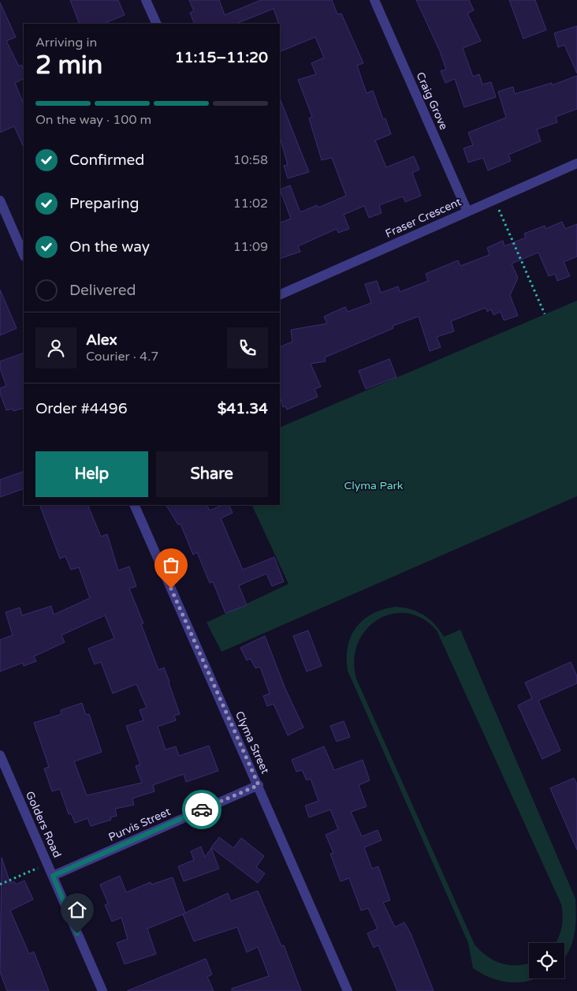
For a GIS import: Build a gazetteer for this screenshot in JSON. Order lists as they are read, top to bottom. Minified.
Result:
{"streets":{"street":["Craig Grove","Fraser Crescent","Clyma Street","Golders Road","Purvis Street"]},"crossings":[["Craig Grove","Fraser Crescent"],["Clyma Street","Purvis Street"],["Golders Road","Purvis Street"]],"parks":["Clyma Park"],"page":{"heading":["2 min","Arriving in","11:15–11:20"],"panel":["Alex","Courier · 4.7","Order #4496","$41.34"],"bar":"On the way · 100 m","list":[["Confirmed","10:58"],["Preparing","11:02"],["On the way","11:09"],"Delivered"],"buttons":["Help","Share"]}}
